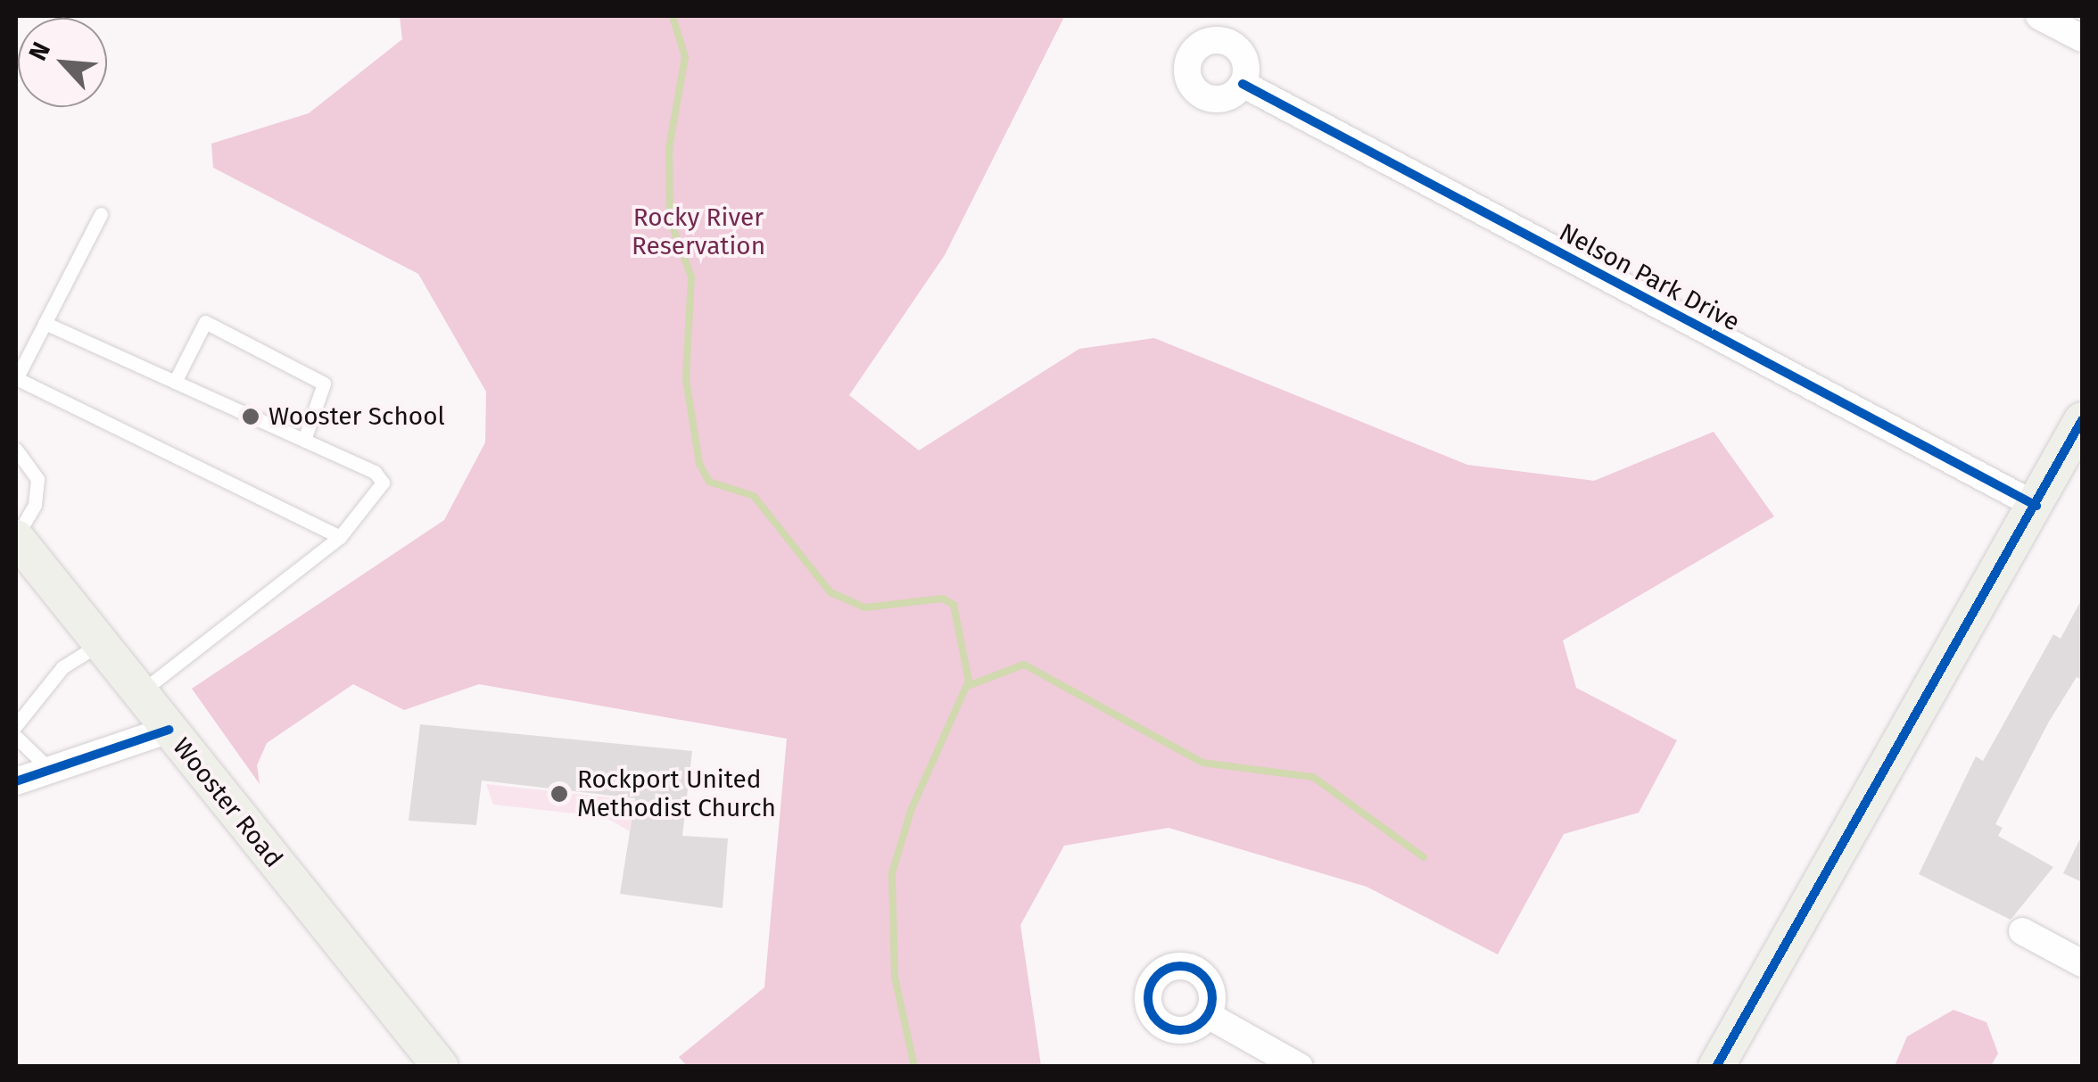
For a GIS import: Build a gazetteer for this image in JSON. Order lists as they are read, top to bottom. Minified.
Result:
{"streets":{"street":["Nelson Park Drive","Wooster Road"]},"parks":["Rocky River Reservation"],"places":["Wooster School","Rockport United Methodist Church"],"north":"top left"}
